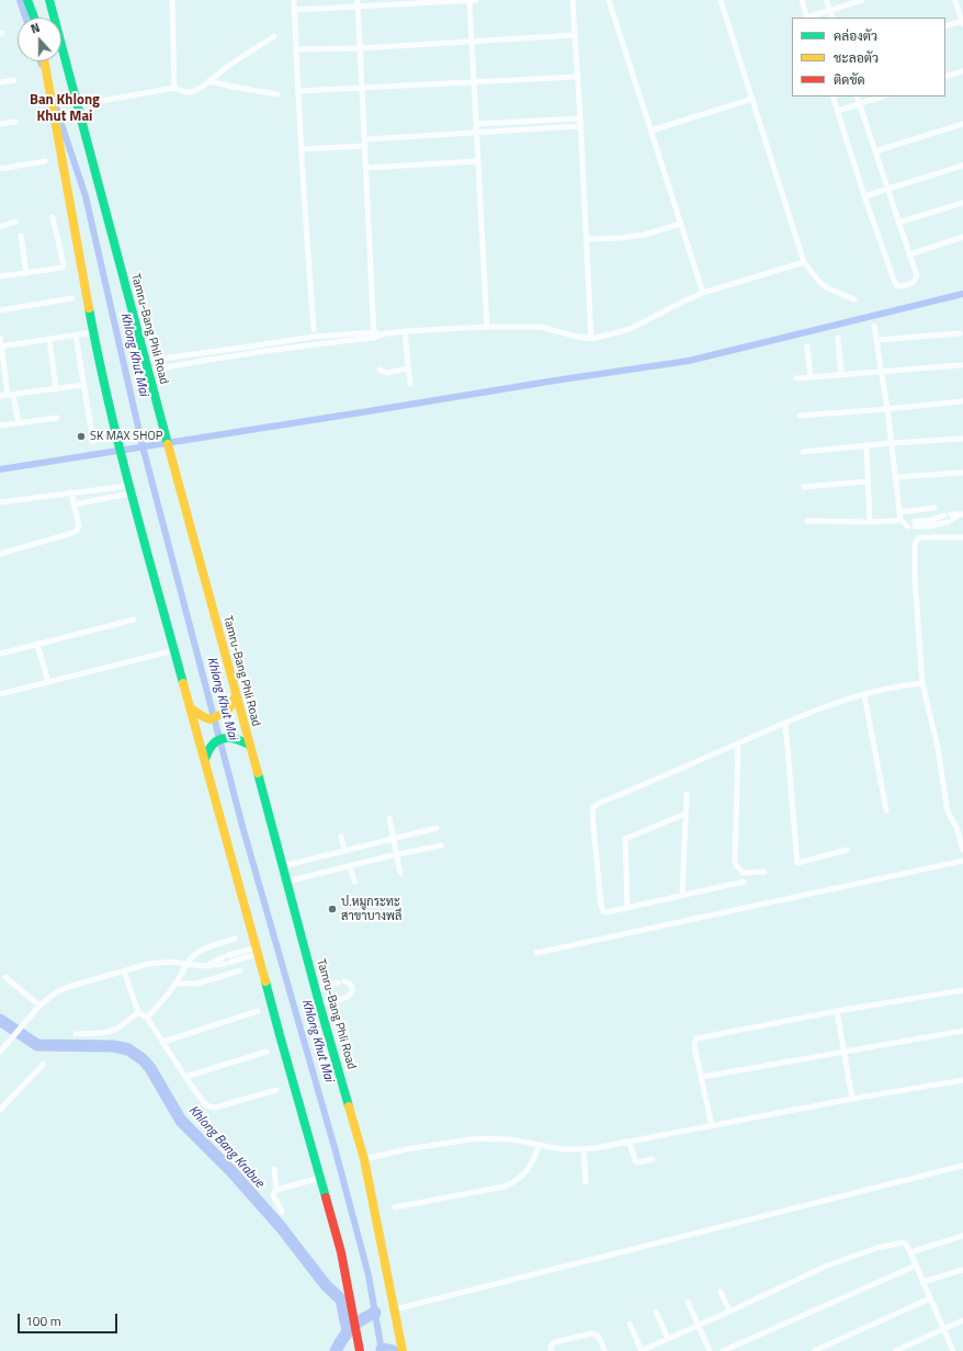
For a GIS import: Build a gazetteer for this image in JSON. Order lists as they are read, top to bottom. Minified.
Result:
{"streets":{"main road":["Tamru-Bang Phli Road"]},"districts":["Ban Khlong Khut Mai"],"water":["Khlong Khut Mai","Khlong Bang Krabue"],"places":["SK MAX SHOP","ป.หมูกระทะ สาขาบางพลี"],"legend":["คล่องตัว","ชะลอตัว","ติดขัด"],"scale_bar":"100 m","north":"top"}
